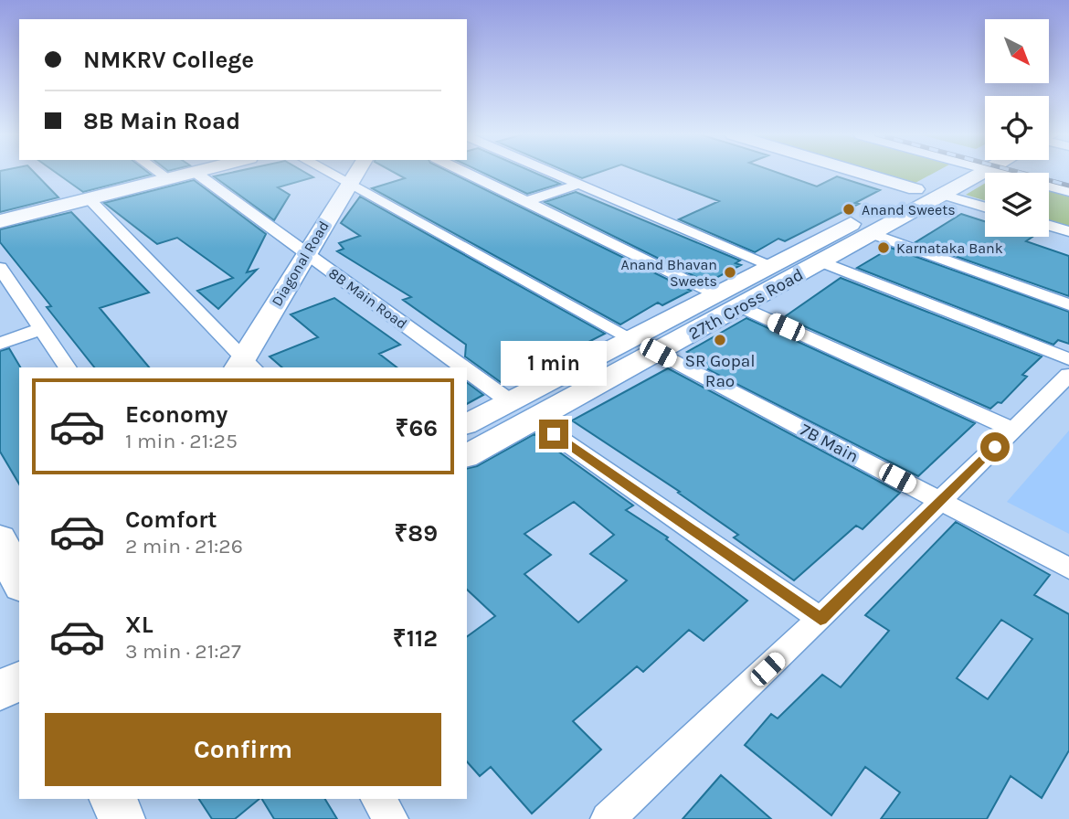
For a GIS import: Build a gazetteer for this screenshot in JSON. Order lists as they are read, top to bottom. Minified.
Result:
{"streets":{"street":["Diagonal Road","8B Main Road","27th Cross Road","7B Main"]},"crossings":[["Diagonal Road","8B Main Road"],["8B Main Road","27th Cross Road"],["27th Cross Road","7B Main"]],"places":["Anand Sweets","Karnataka Bank","Anand Bhavan Sweets","SR Gopal Rao"],"north":"bottom right","page":{"banner":["NMKRV College","8B Main Road"],"bubble":"1 min","list":[{"name":"Economy","note":"1 min · 21:25","value":"₹66"},{"name":"Comfort","note":"2 min · 21:26","value":"₹89"},{"name":"XL","note":"3 min · 21:27","value":"₹112"}],"buttons":"Confirm"}}
